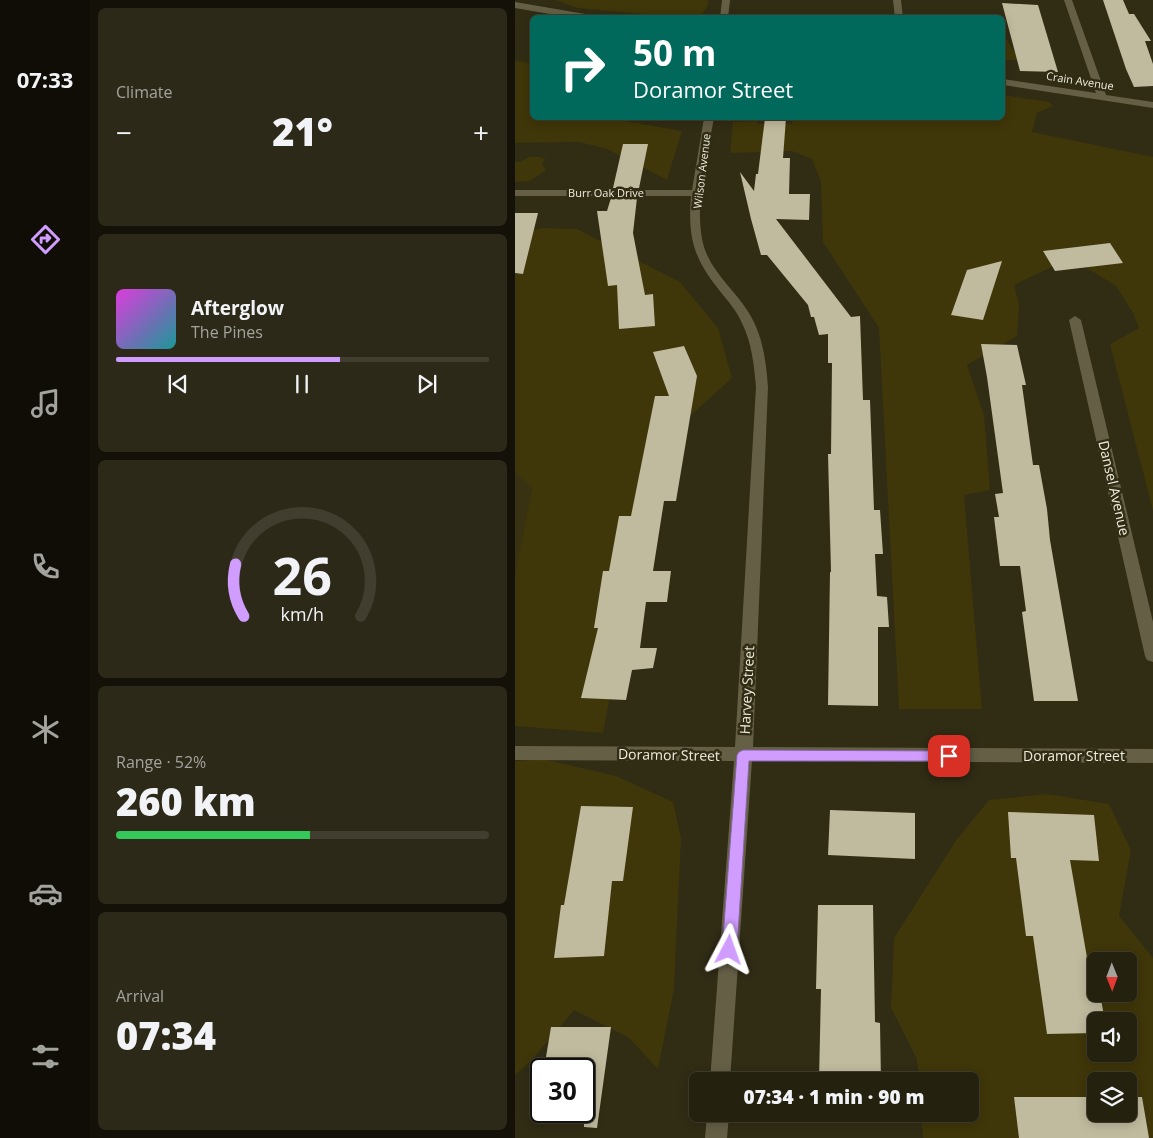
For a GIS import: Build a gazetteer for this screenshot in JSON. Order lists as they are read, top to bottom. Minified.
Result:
{"streets":{"street":["Crain Avenue","Wilson Avenue","Burr Oak Drive","Dansel Avenue","Harvey Street","Doramor Street"]},"crossings":[["Wilson Avenue","Burr Oak Drive"],["Wilson Avenue","Harvey Street"],["Harvey Street","Doramor Street"]],"north":"bottom","page":{"tabs":"07:33","tile":["Climate",["Range · 52%","260 km"],["Arrival","07:34"]],"turn":["50 m","Doramor Street"],"heat":["−","21°","+"],"song":["Afterglow","The Pines"],"limit":"30","trip":"07:34 · 1 min · 90 m","gauge":["26","km/h"]}}
